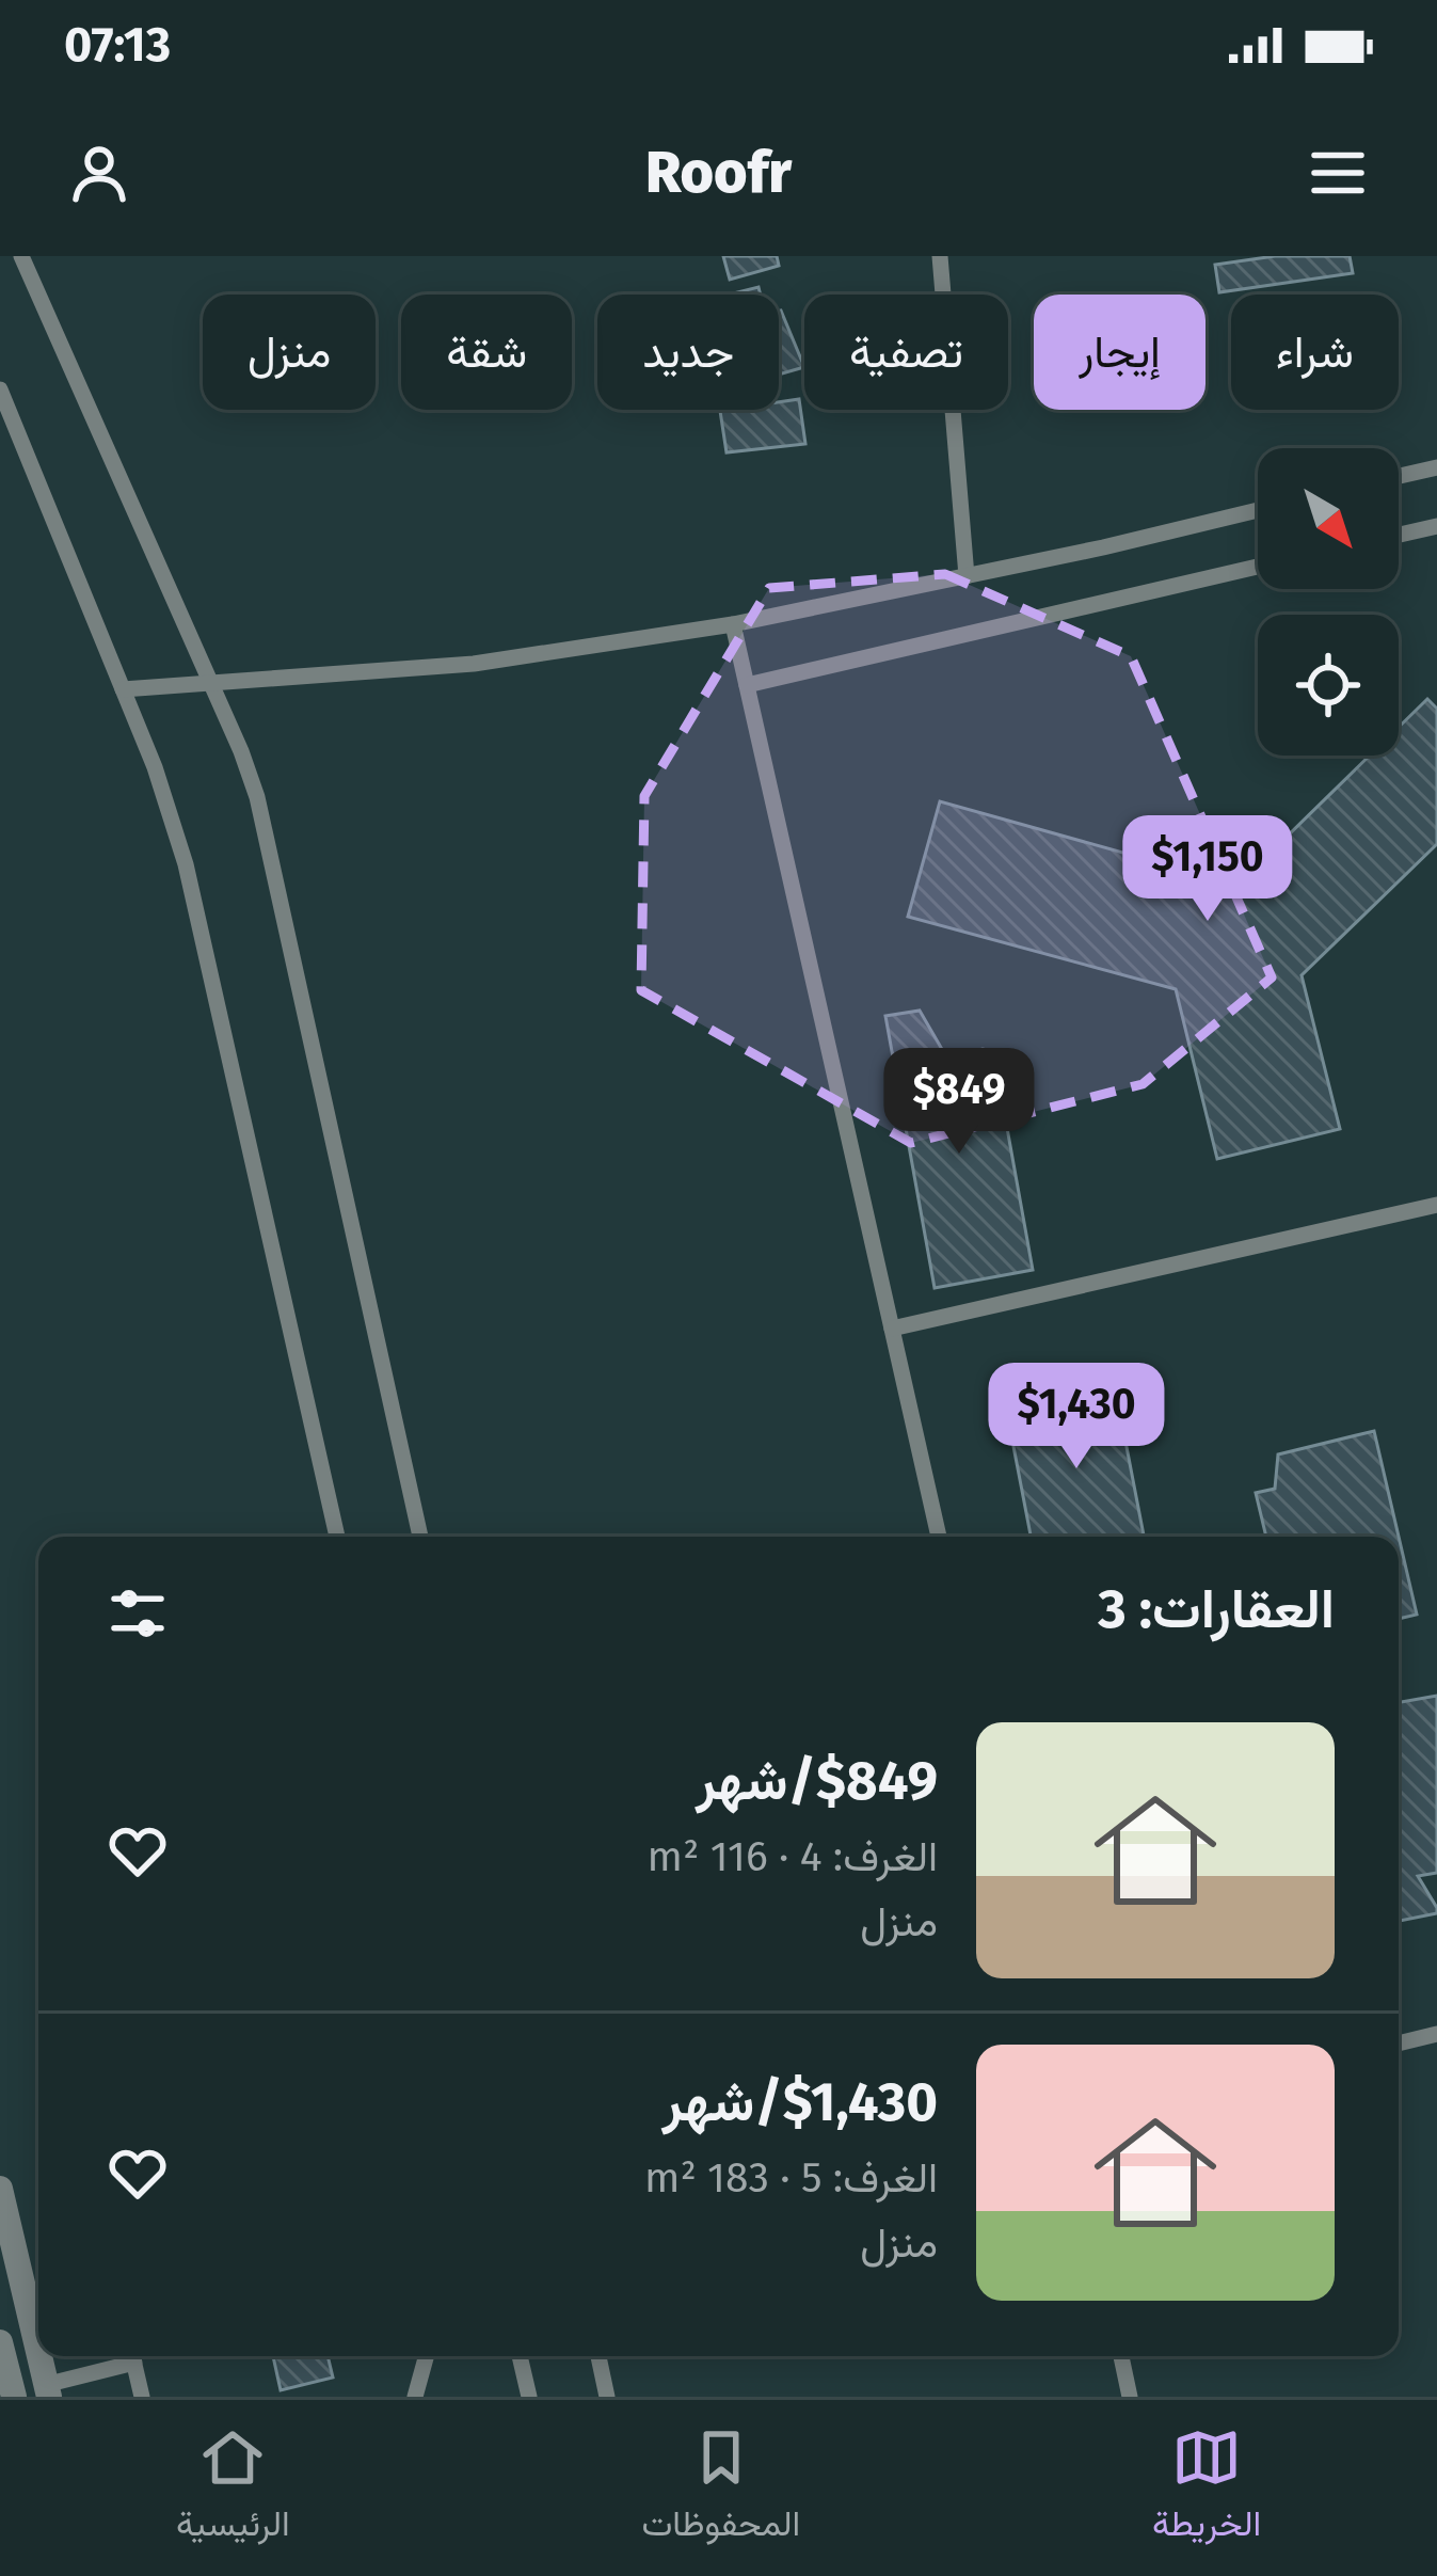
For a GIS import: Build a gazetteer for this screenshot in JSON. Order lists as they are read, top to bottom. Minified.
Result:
{"north":"bottom right","page":{"status":"07:13","header":"Roofr","chip":["شراء","إيجار","تصفية","جديد","شقة","منزل"],"price":["$1,150","$849","$1,430"],"heading":"العقارات: 3","list":[{"name":"$849/شهر","note":"الغرف: 4 · 116 m² · منزل"},{"name":"$1,430/شهر","note":"الغرف: 5 · 183 m² · منزل"}],"tabs":["الخريطة","المحفوظات","الرئيسية"]}}
